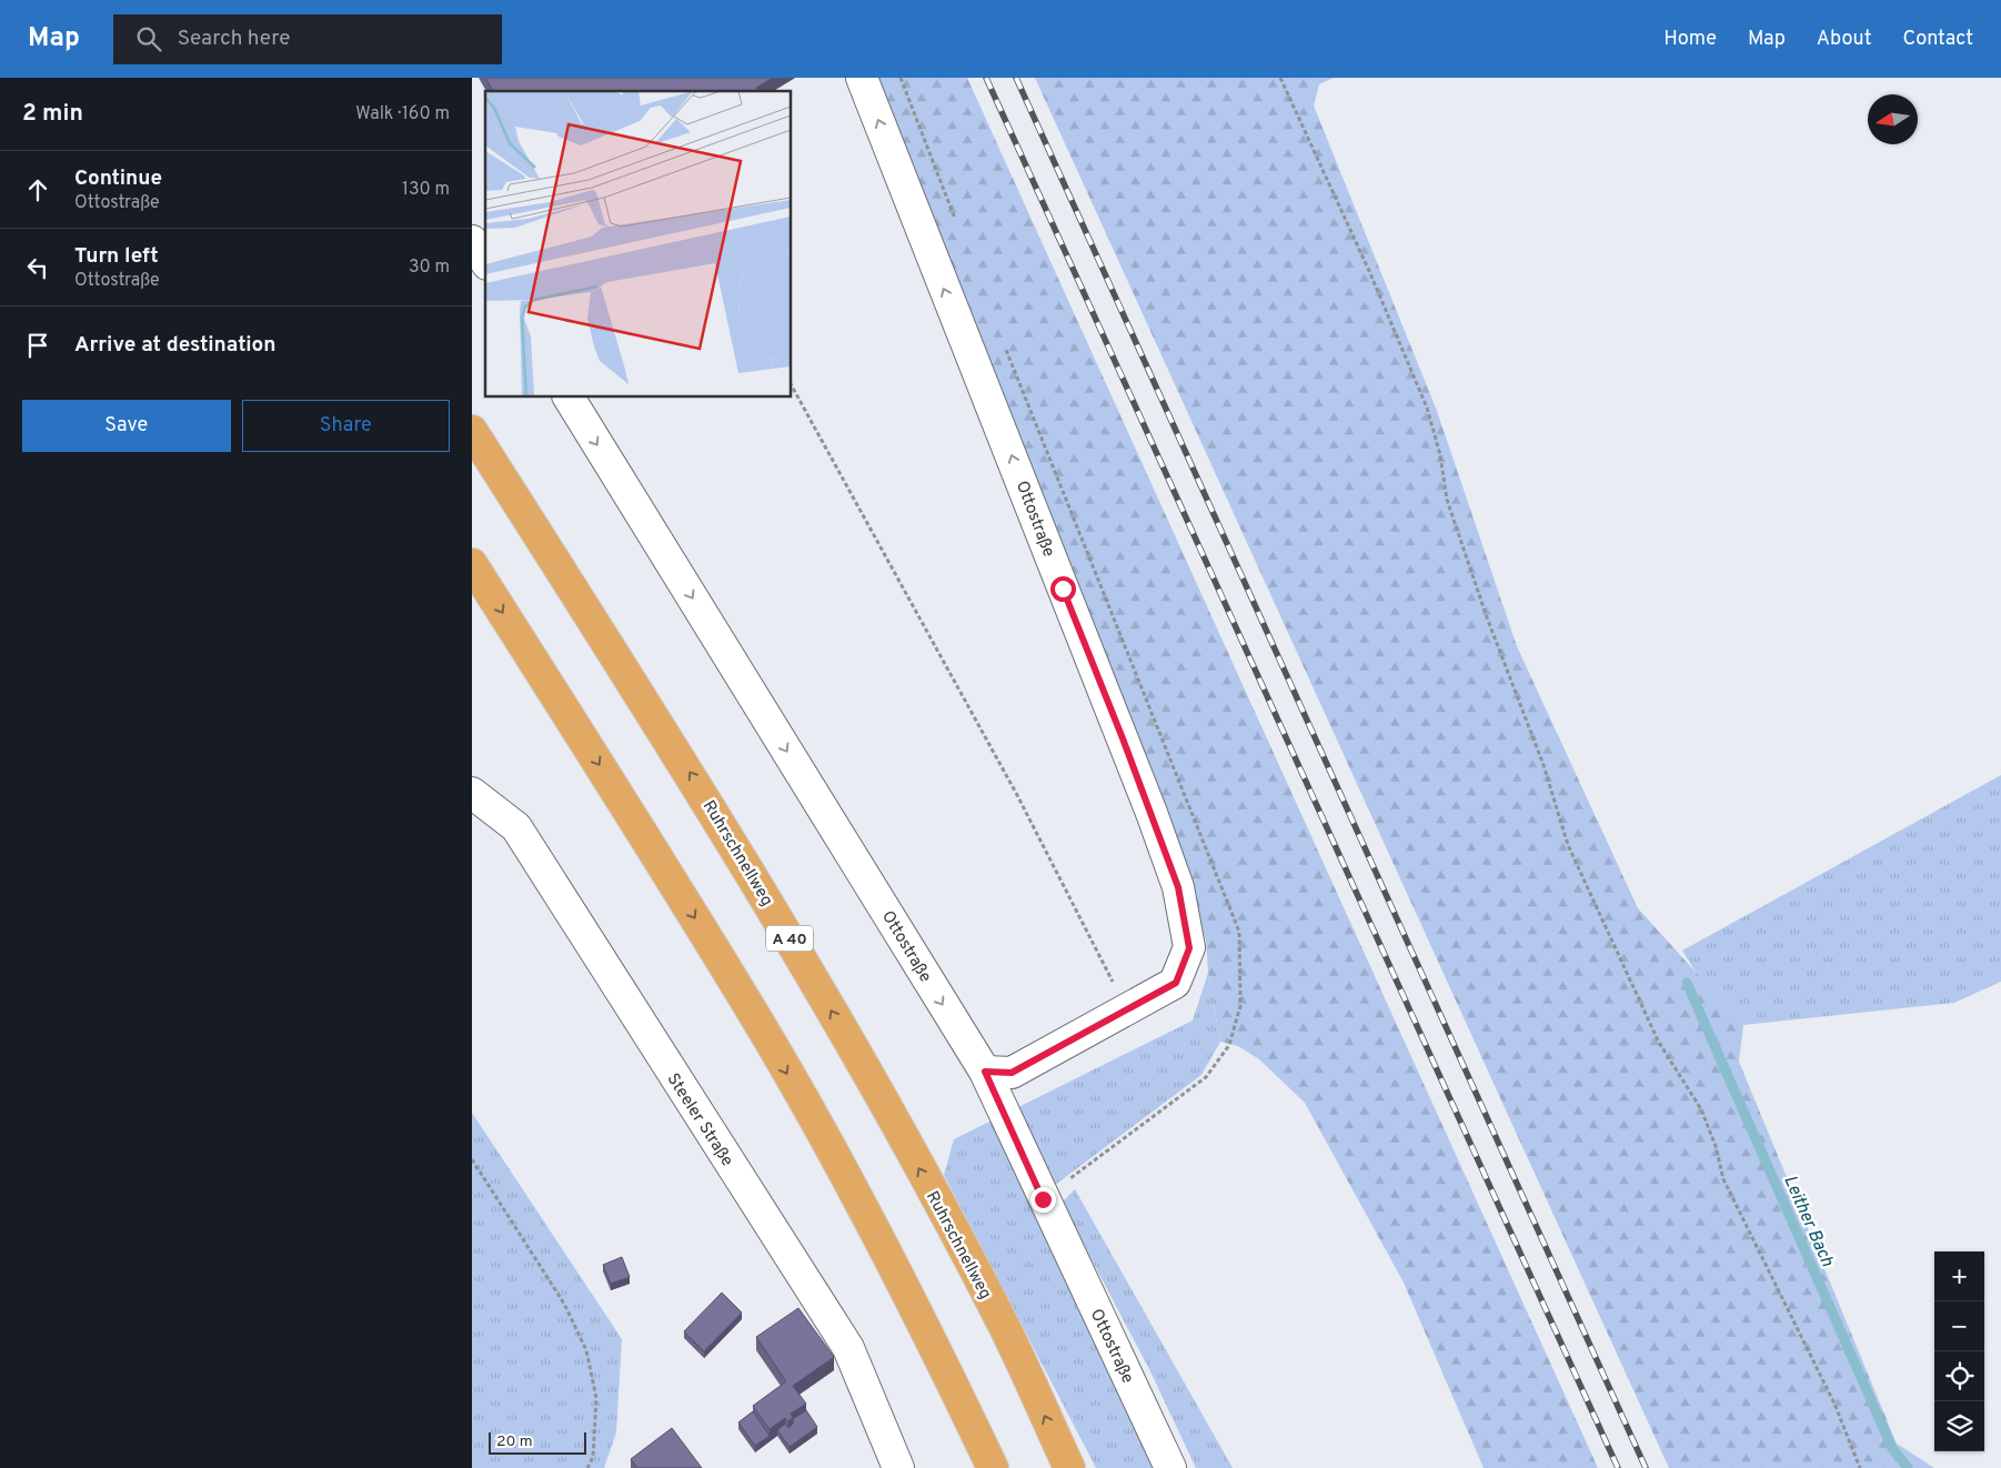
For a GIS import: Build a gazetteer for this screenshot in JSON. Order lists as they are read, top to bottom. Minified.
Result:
{"streets":{"highway":["Ruhrschnellweg","A 40"],"street":["Ottostraße","Steeler Straße"]},"water":["Leither Bach"],"scale_bar":"20 m","north":"left","page":{"header":"Map","search":"Search here","nav":["Home","Map","About","Contact"],"heading":["2 min","Walk · 160 m"],"list":[["Continue","Ottostraße","130 m"],["Turn left","Ottostraße","30 m"],"Arrive at destination"],"buttons":["Save","Share"],"map_buttons":["+","−"],"scale":"20 m"}}
